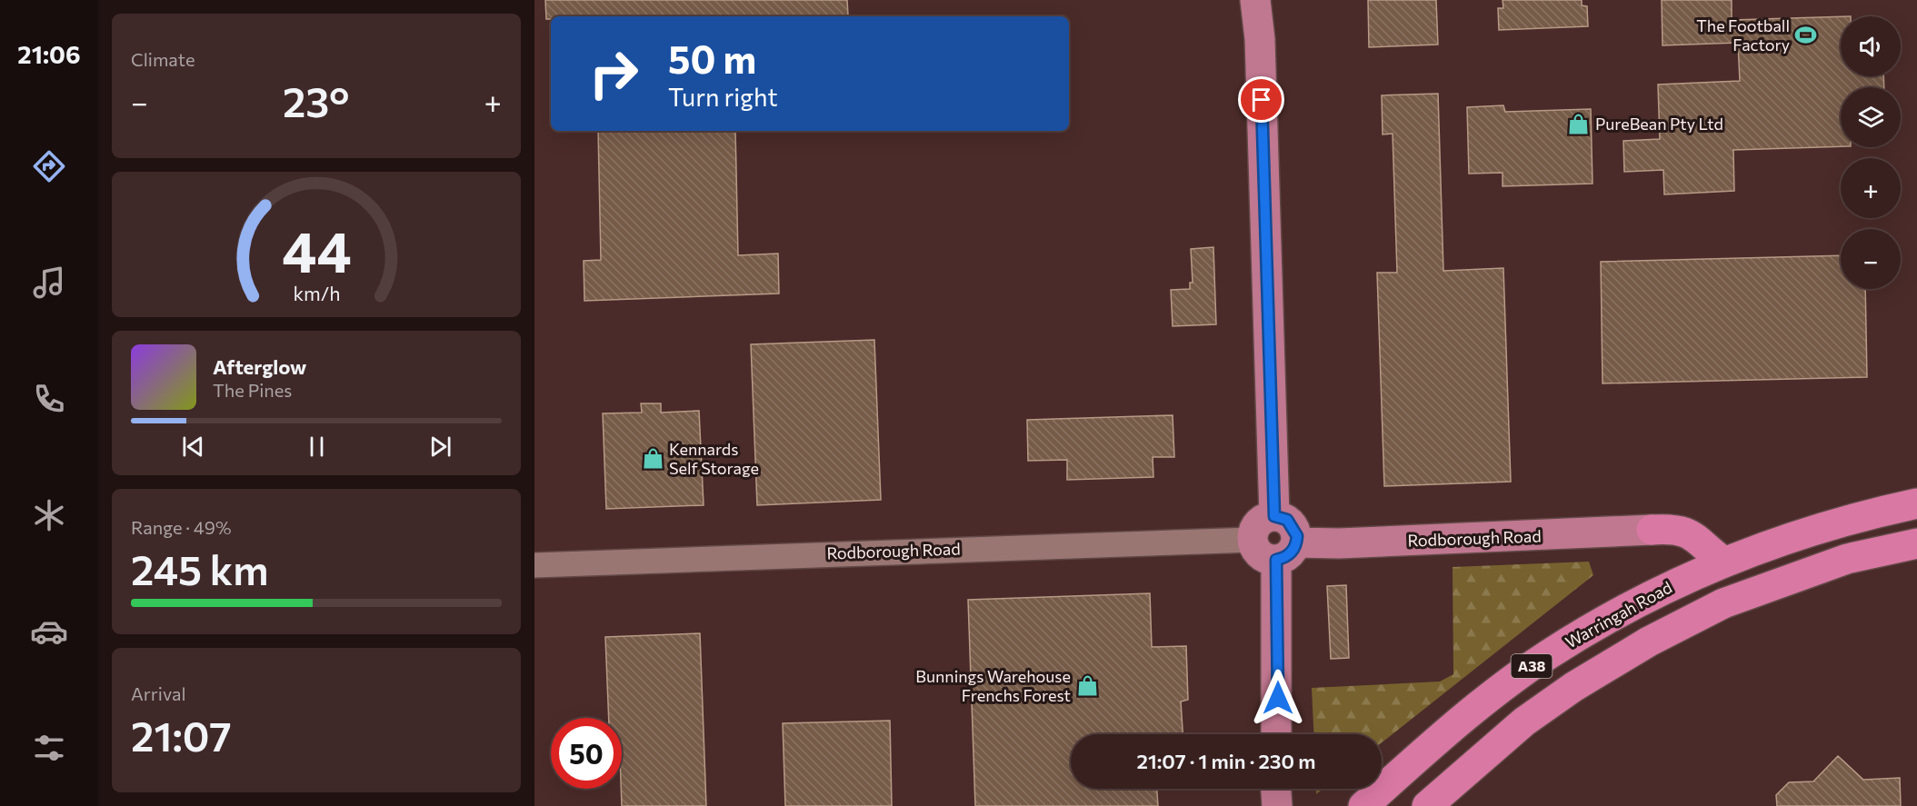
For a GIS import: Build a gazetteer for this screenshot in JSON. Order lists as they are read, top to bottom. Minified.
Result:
{"streets":{"highway":["Warringah Road","A38"],"main road":["Rodborough Road"]},"places":{"sports":["The Football Factory"],"shop":["PureBean Pty Ltd","Kennards Self Storage","Bunnings Warehouse Frenchs Forest"]},"page":{"tabs":"21:06","tile":["Climate",["Range · 49%","245 km"],["Arrival","21:07"]],"map_buttons":["+","−"],"turn":["50 m","Turn right"],"heat":["−","23°","+"],"song":["Afterglow","The Pines"],"limit":"50","trip":"21:07 · 1 min · 230 m","gauge":["44","km/h"]}}
